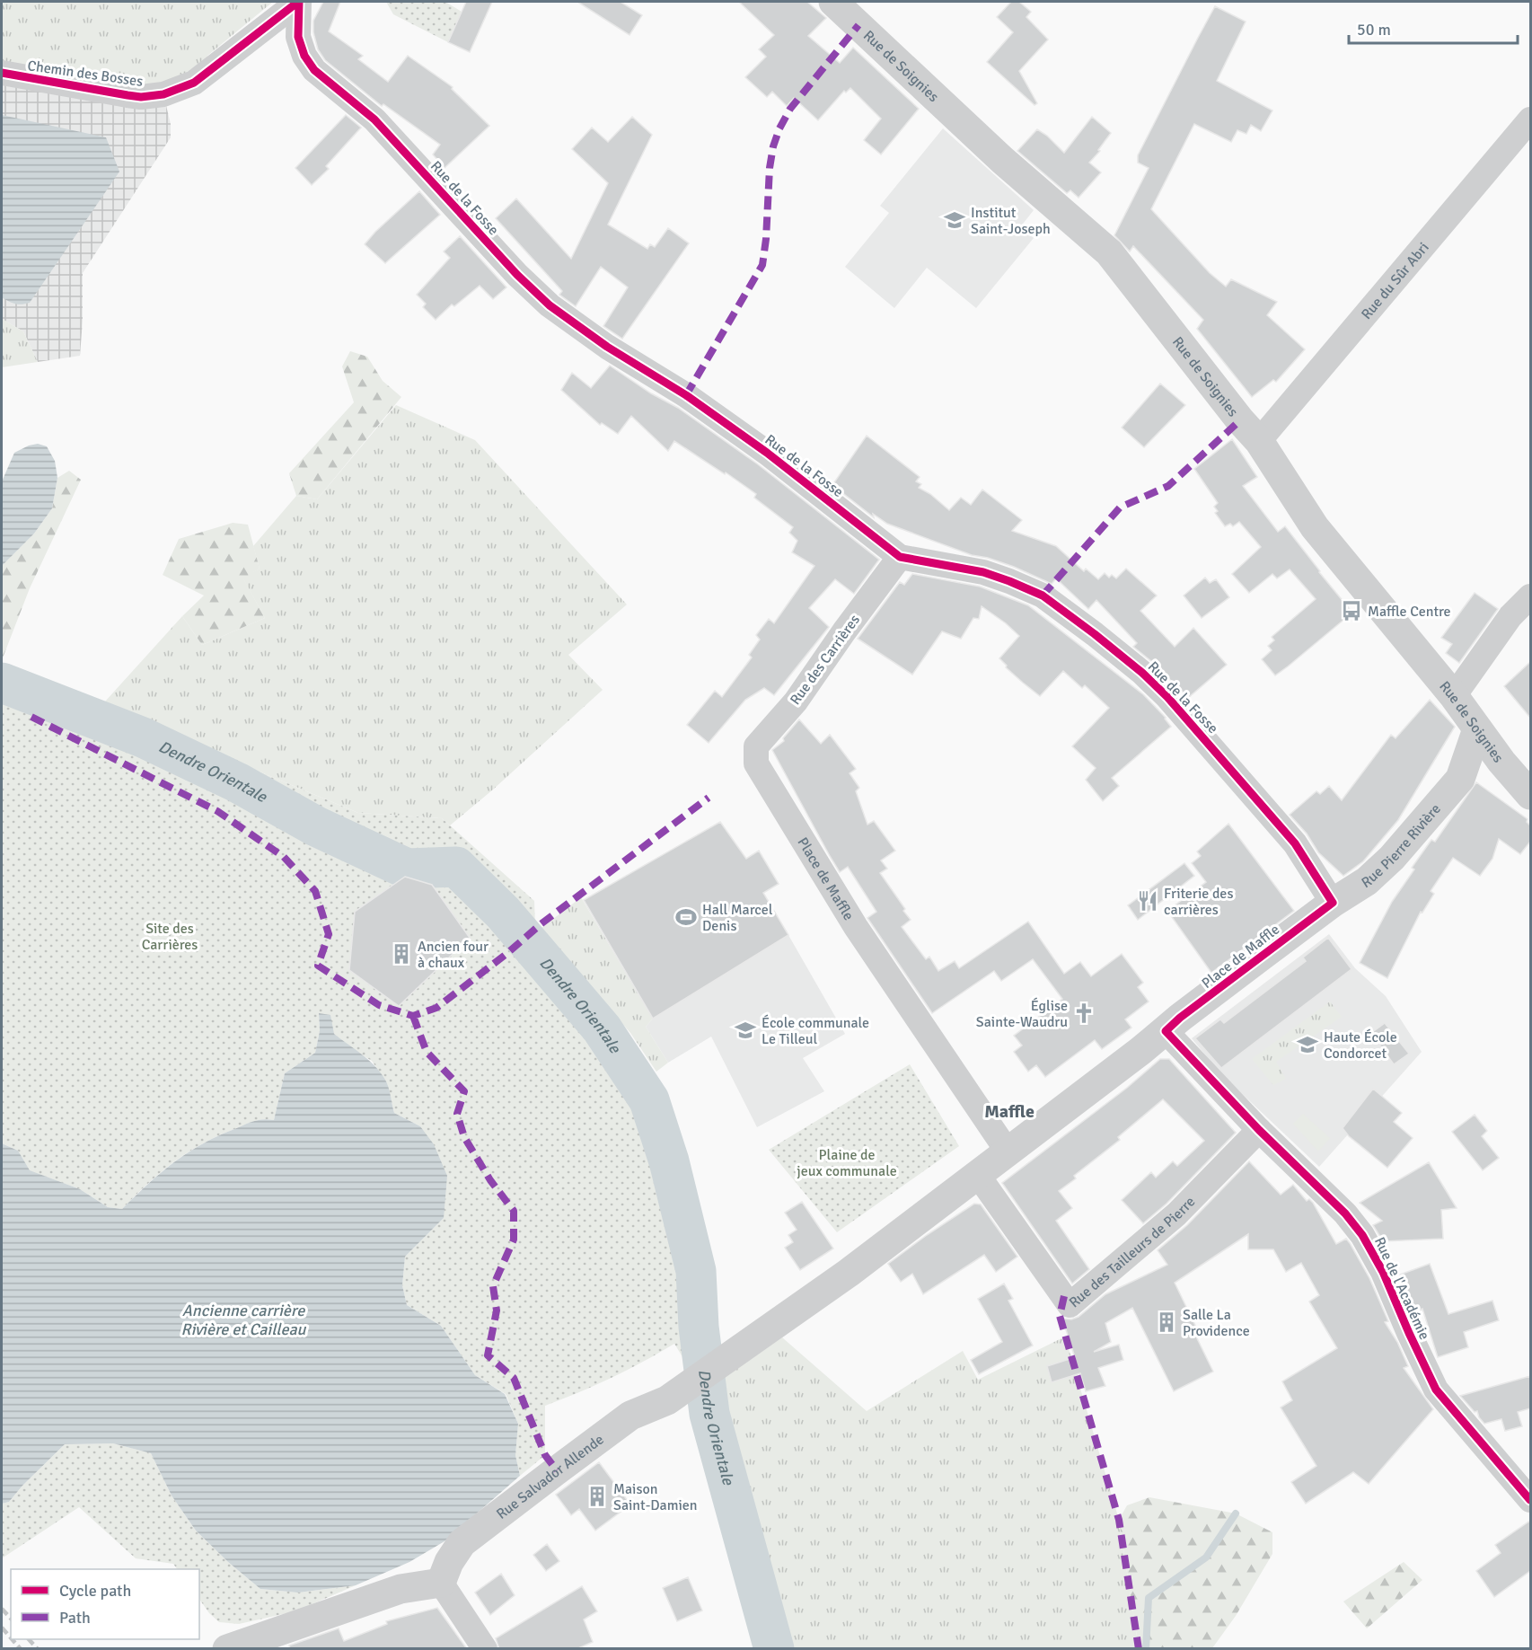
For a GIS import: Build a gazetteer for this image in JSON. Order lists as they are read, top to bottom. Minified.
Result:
{"streets":{"street":["Rue de Soignies","Chemin des Bosses","Rue de la Fosse","Rue du Sûr Abri","Rue des Carrières","Rue Pierre Rivière","Place de Maffle","Rue des Tailleurs de Pierre","Rue de l'Académie","Rue Salvador Allende"]},"crossings":[["Rue de Soignies","Rue du Sûr Abri"],["Rue de Soignies","Rue Pierre Rivière"],["Chemin des Bosses","Rue de la Fosse"],["Rue de la Fosse","Rue des Carrières"],["Rue de la Fosse","Rue Pierre Rivière"],["Rue de la Fosse","Place de Maffle"],["Rue des Carrières","Place de Maffle"],["Rue Pierre Rivière","Place de Maffle"],["Place de Maffle","Rue des Tailleurs de Pierre"],["Place de Maffle","Rue de l'Académie"],["Place de Maffle","Rue Salvador Allende"],["Rue des Tailleurs de Pierre","Rue de l'Académie"]],"districts":["Maffle"],"water":["Dendre Orientale","Ancienne carrière Rivière et Cailleau"],"parks":["Site des Carrières","Plaine de jeux communale"],"places":{"school or university":["Institut Saint-Joseph","École communale Le Tilleul","Haute École Condorcet"],"bus stop":["Maffle Centre"],"restaurant":["Friterie des carrières"],"sports":["Hall Marcel Denis"],"building":["Ancien four à chaux","Salle La Providence","Maison Saint-Damien"],"church":["Église Sainte-Waudru"]},"legend":["Cycle path","Path"],"scale_bar":"50 m"}
